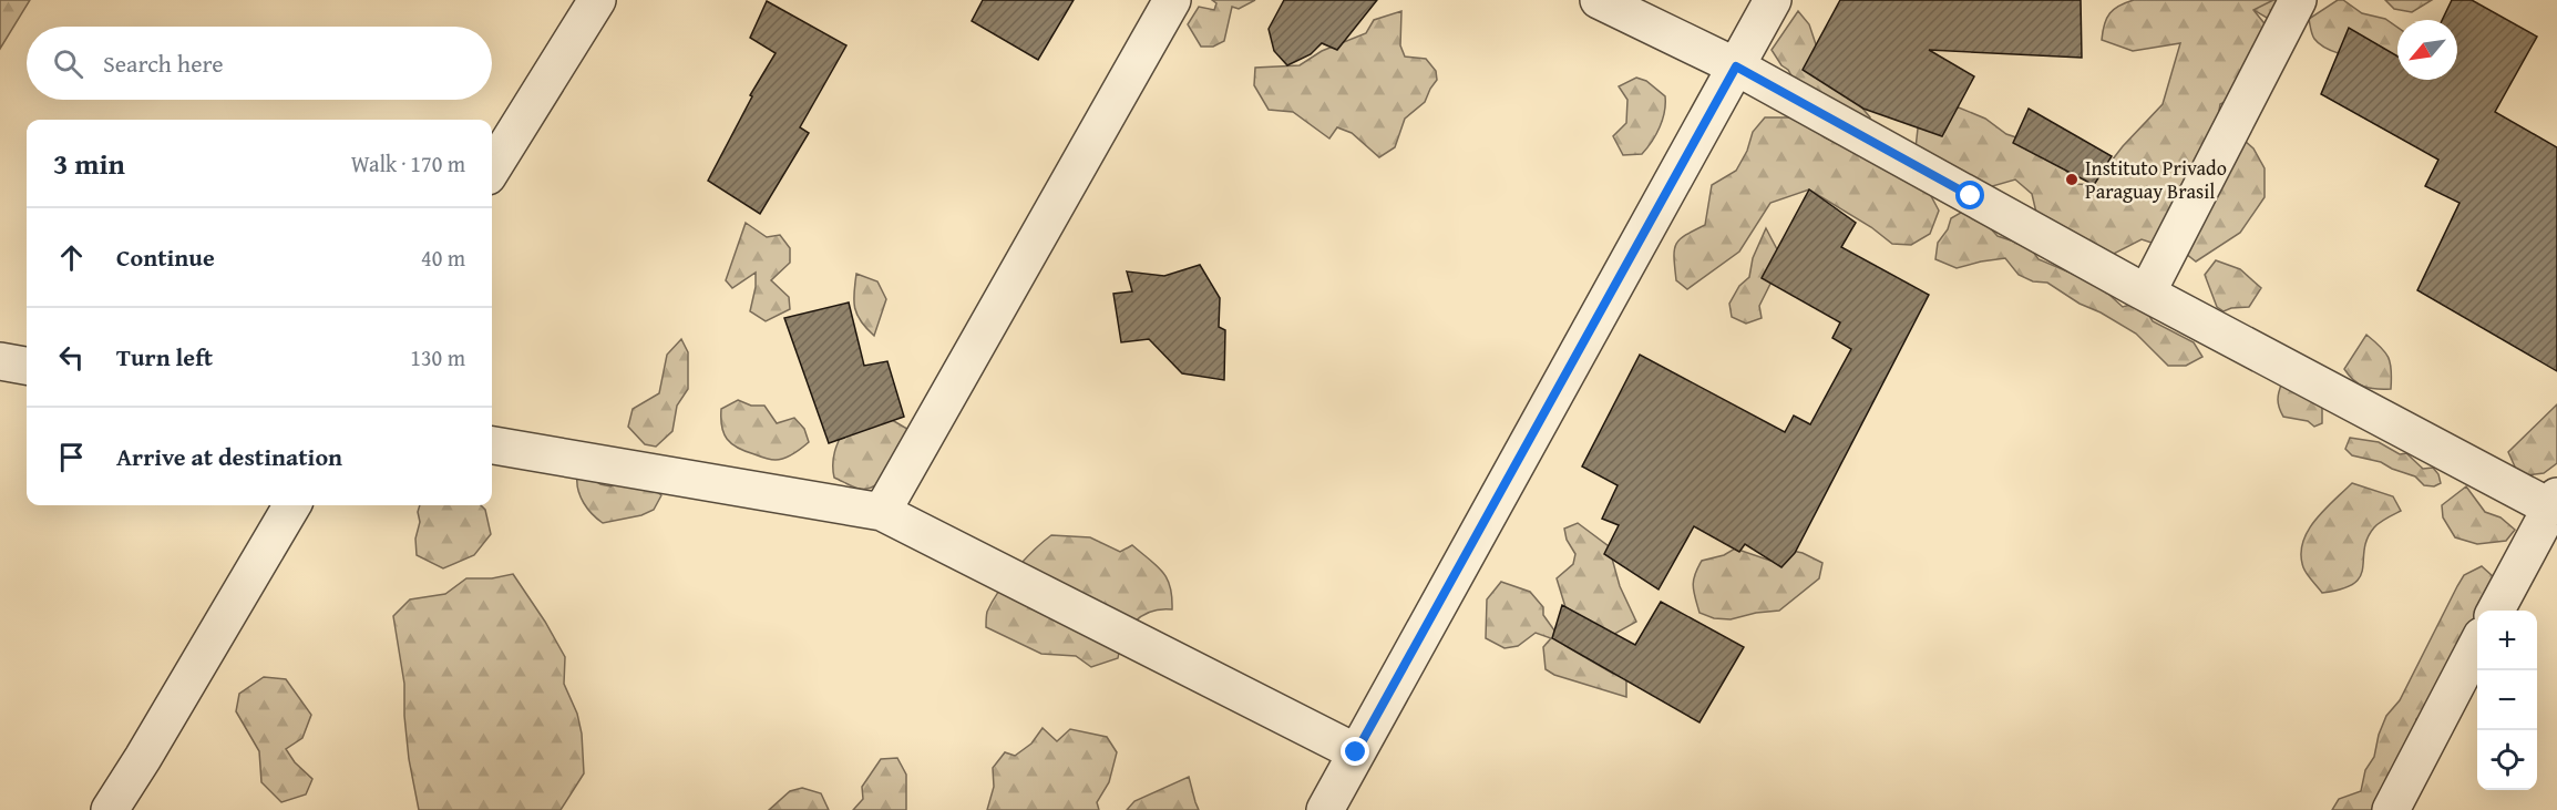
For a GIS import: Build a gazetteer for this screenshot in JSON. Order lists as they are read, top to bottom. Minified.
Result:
{"places":["Instituto Privado Paraguay Brasil"],"north":"bottom left","page":{"search":"Search here","heading":["3 min","Walk · 170 m"],"list":[["Continue","40 m"],["Turn left","130 m"],"Arrive at destination"],"map_buttons":["+","−"]}}
